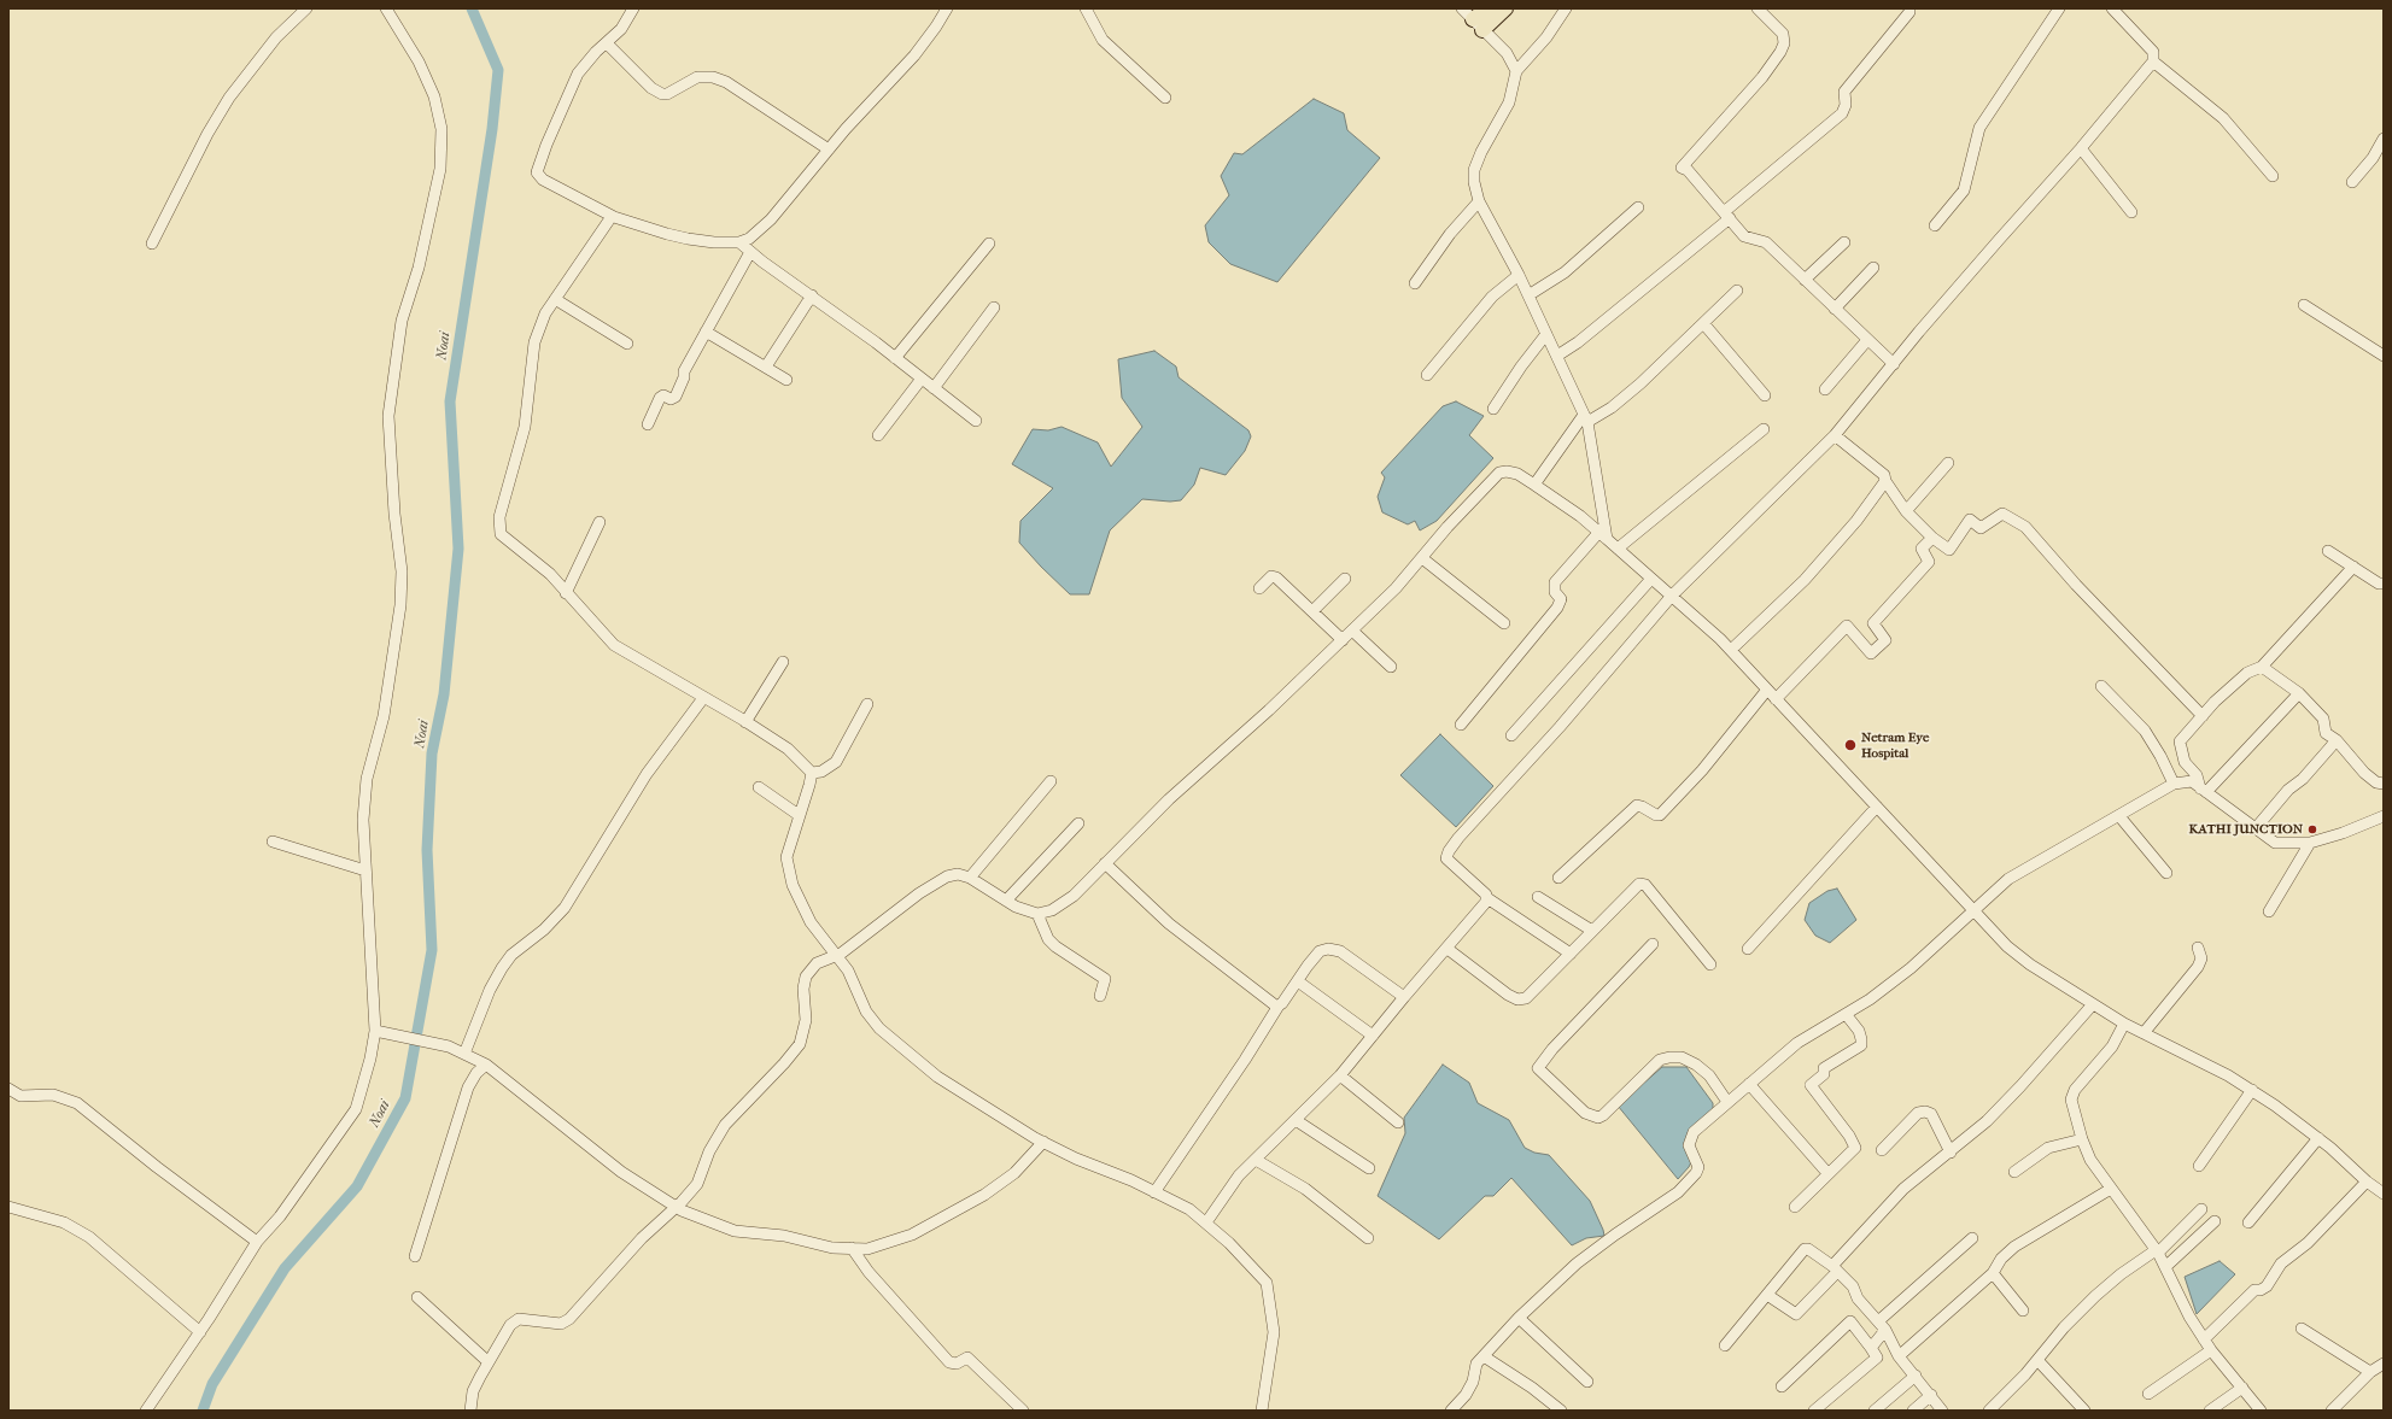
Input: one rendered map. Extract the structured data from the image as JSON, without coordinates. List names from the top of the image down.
{
  "water": ["Noai"],
  "places": ["Netram Eye Hospital", "KATHI JUNCTION"]
}
